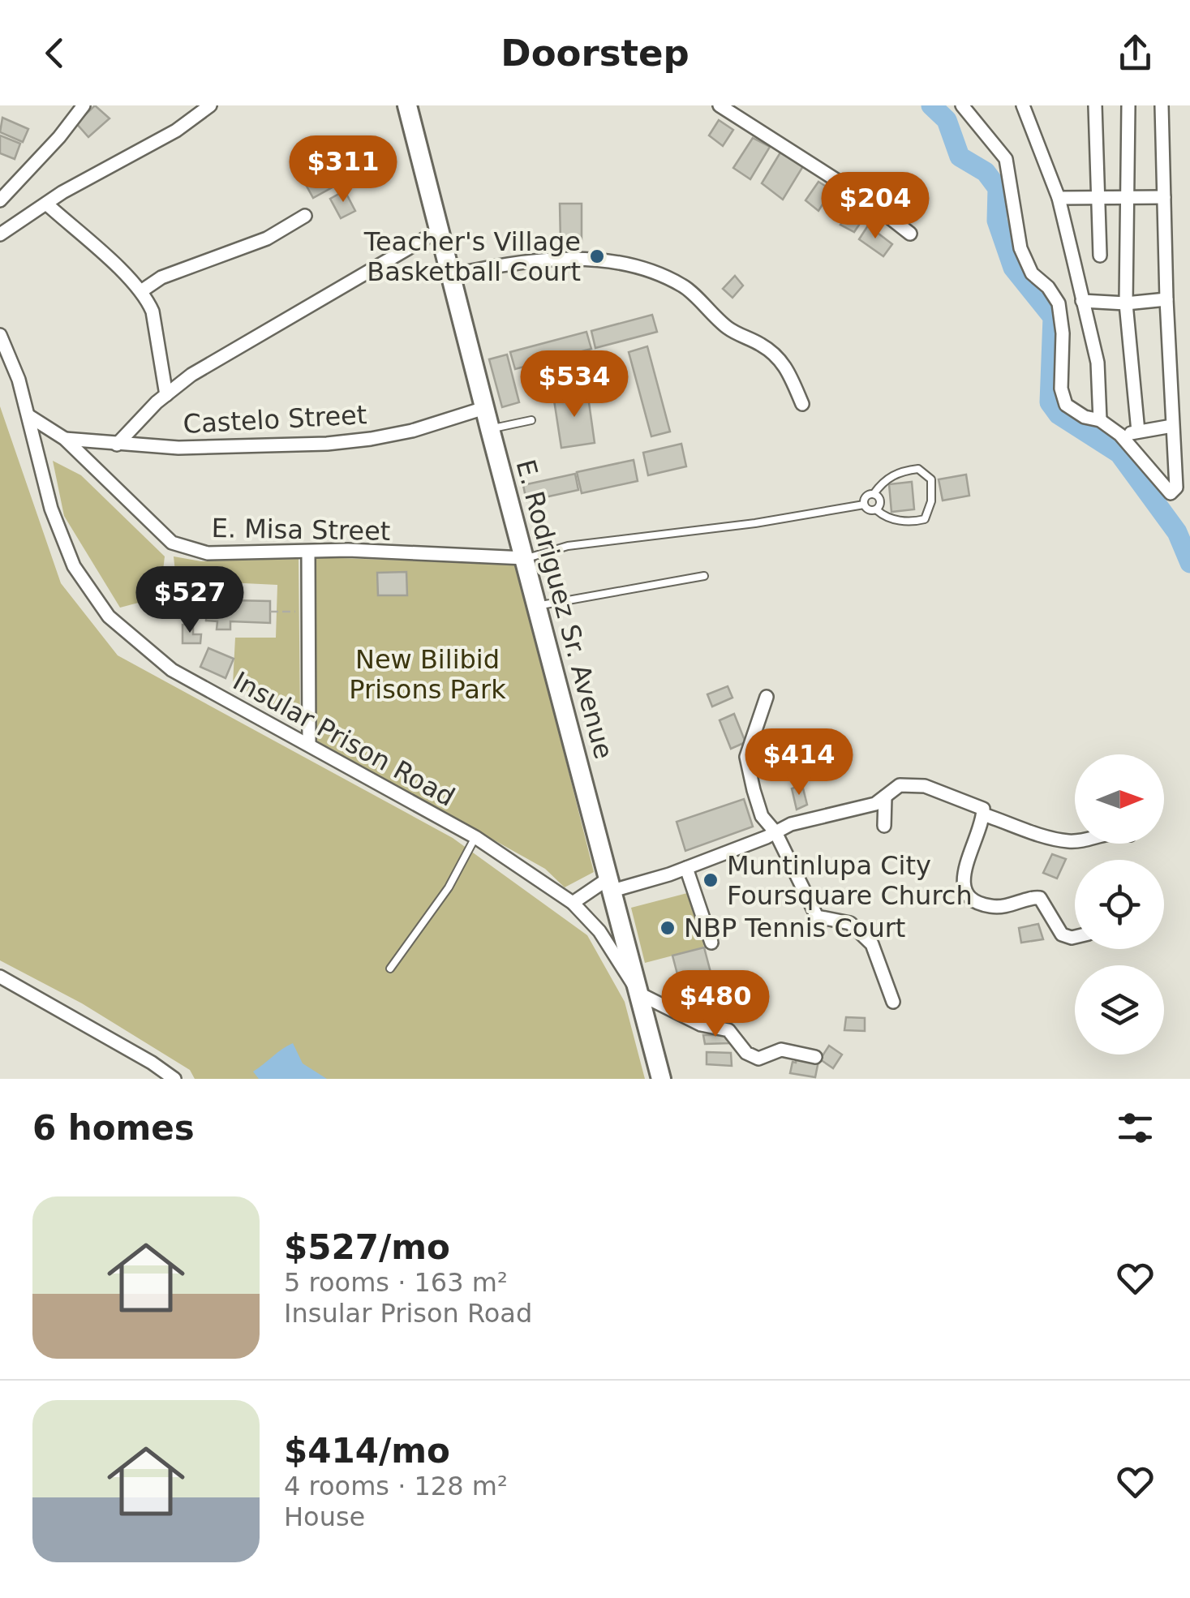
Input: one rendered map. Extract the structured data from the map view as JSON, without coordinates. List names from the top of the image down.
{
  "streets": {
    "street": [
      "Castelo Street",
      "E. Misa Street",
      "E. Rodriguez Sr. Avenue",
      "Insular Prison Road"
    ]
  },
  "crossings": [
    ["Castelo Street", "E. Misa Street"],
    ["Castelo Street", "E. Rodriguez Sr. Avenue"],
    ["E. Misa Street", "E. Rodriguez Sr. Avenue"],
    ["E. Misa Street", "Insular Prison Road"],
    ["E. Rodriguez Sr. Avenue", "Insular Prison Road"]
  ],
  "parks": ["New Bilibid Prisons Park"],
  "places": ["Teacher's Village Basketball Court", "Muntinlupa City Foursquare Church", "NBP Tennis Court"],
  "north": "right",
  "page": {
    "header": "Doorstep",
    "price": [
      "$311",
      "$204",
      "$534",
      "$527",
      "$414",
      "$480"
    ],
    "heading": "6 homes",
    "list": [
      {
        "name": "$527/mo",
        "note": "5 rooms · 163 m² · Insular Prison Road"
      },
      {
        "name": "$414/mo",
        "note": "4 rooms · 128 m² · House"
      }
    ]
  }
}
